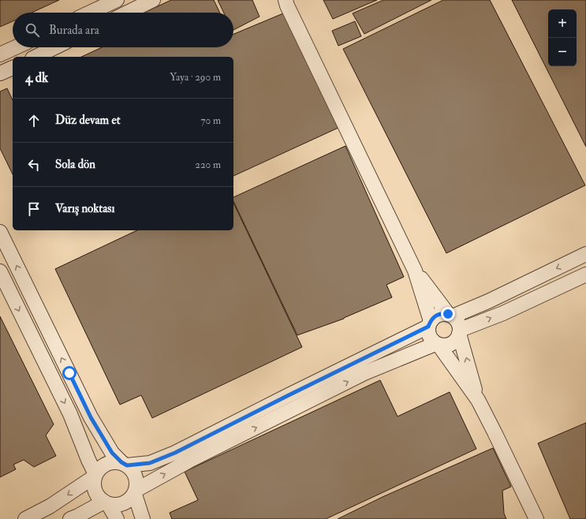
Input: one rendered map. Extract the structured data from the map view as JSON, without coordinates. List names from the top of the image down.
{
  "page": {
    "map_buttons": ["+", "−"],
    "search": "Burada ara",
    "heading": ["4 dk", "Yaya · 290 m"],
    "list": [
      ["Düz devam et", "70 m"],
      ["Sola dön", "220 m"],
      "Varış noktası"
    ]
  }
}
